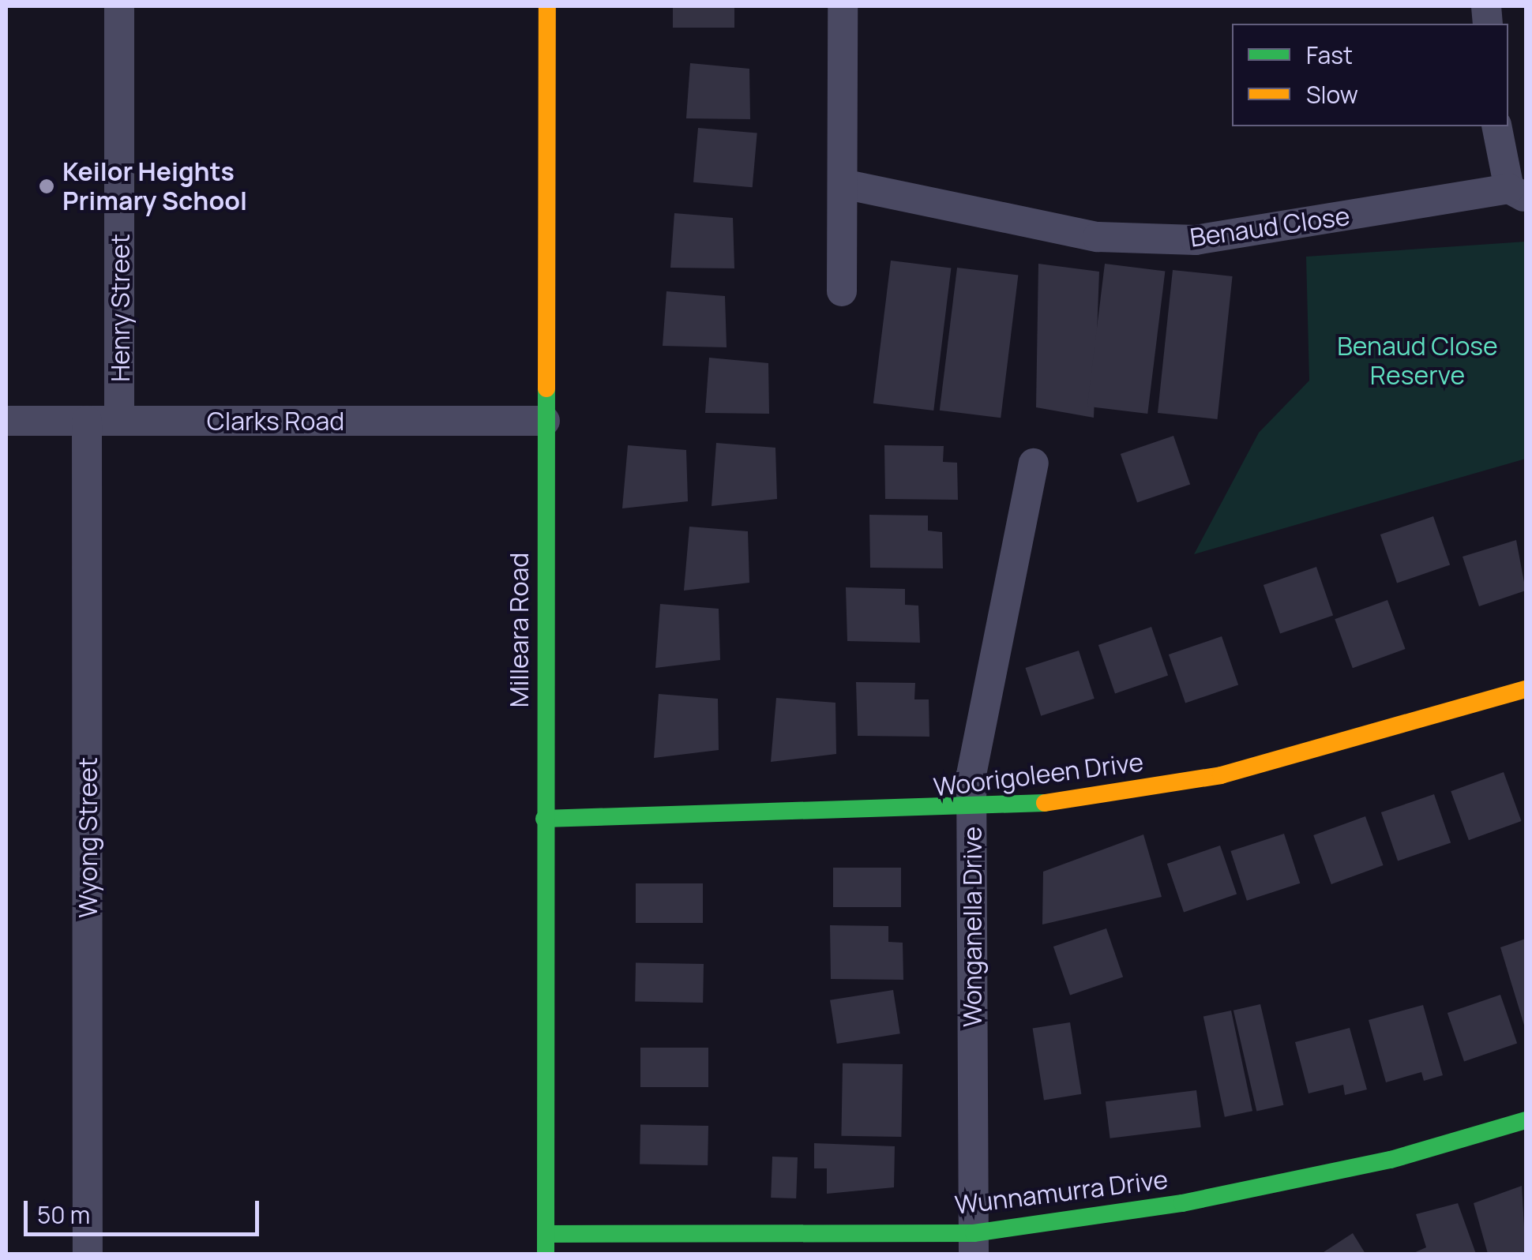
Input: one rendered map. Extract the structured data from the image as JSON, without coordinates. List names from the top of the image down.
{
  "streets": {
    "street": [
      "Benaud Close",
      "Henry Street",
      "Clarks Road",
      "Milleara Road",
      "Woorigoleen Drive",
      "Wyong Street",
      "Wonganella Drive",
      "Wunnamurra Drive"
    ]
  },
  "crossings": [
    ["Henry Street", "Clarks Road"],
    ["Clarks Road", "Milleara Road"],
    ["Clarks Road", "Wyong Street"],
    ["Milleara Road", "Woorigoleen Drive"],
    ["Milleara Road", "Wunnamurra Drive"],
    ["Woorigoleen Drive", "Wonganella Drive"],
    ["Wonganella Drive", "Wunnamurra Drive"]
  ],
  "parks": ["Benaud Close Reserve"],
  "places": ["Keilor Heights Primary School"],
  "legend": ["Fast", "Slow"],
  "scale_bar": "50 m"
}
